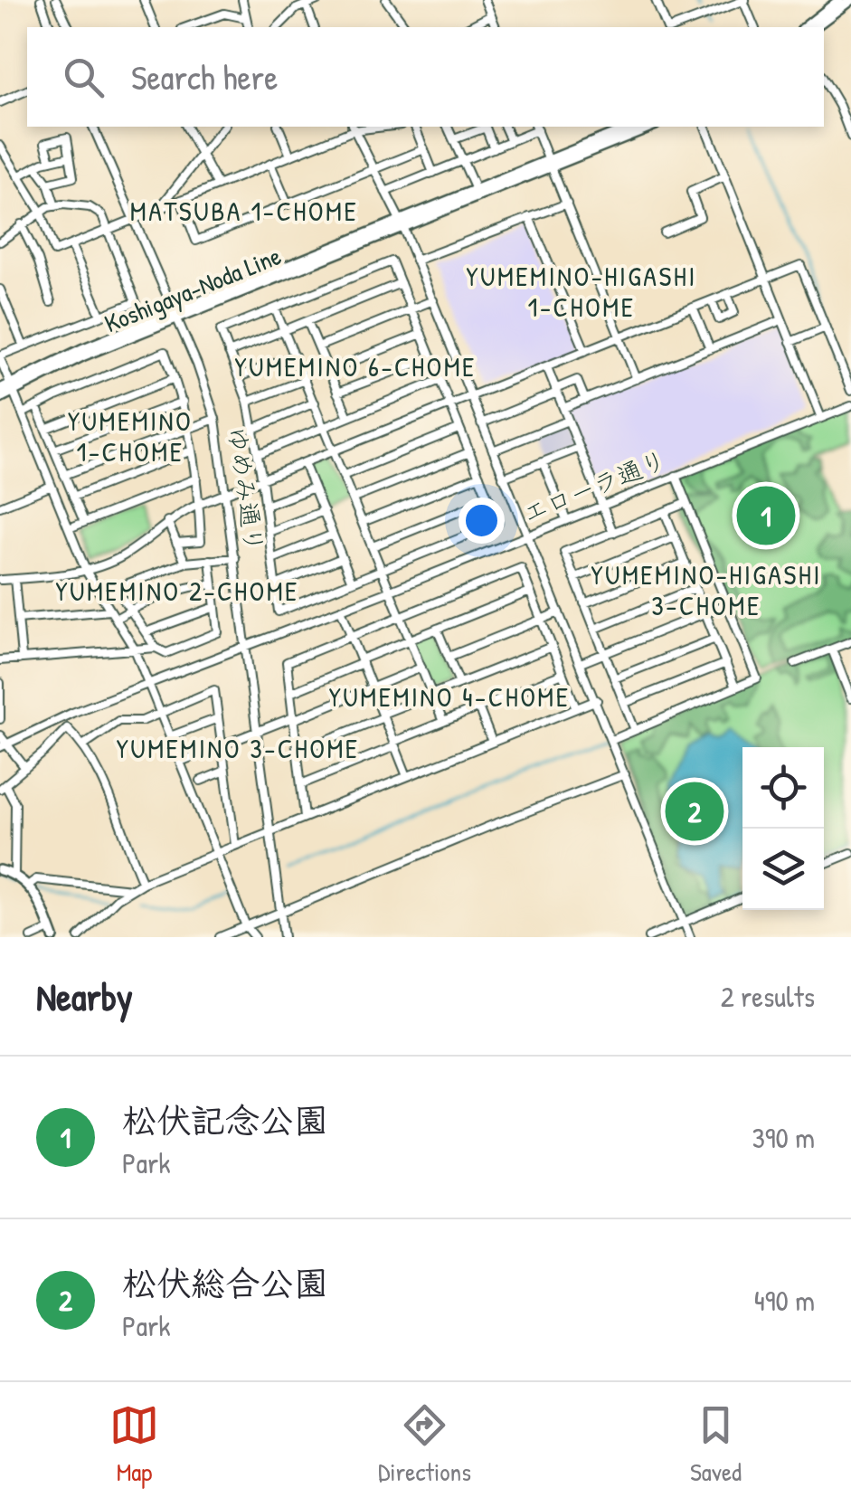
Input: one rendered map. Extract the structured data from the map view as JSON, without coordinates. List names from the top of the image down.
{
  "streets": {
    "main road": ["Koshigaya-Noda Line"],
    "street": ["エローラ通り", "ゆめみ通り"]
  },
  "crossings": [
    ["Koshigaya-Noda Line", "ゆめみ通り"],
    ["エローラ通り", "ゆめみ通り"]
  ],
  "districts": [
    "MATSUBA 1-CHOME",
    "YUMEMINO-HIGASHI 1-CHOME",
    "YUMEMINO 6-CHOME",
    "YUMEMINO 1-CHOME",
    "YUMEMINO-HIGASHI 3-CHOME",
    "YUMEMINO 2-CHOME",
    "YUMEMINO 4-CHOME",
    "YUMEMINO 3-CHOME"
  ],
  "page": {
    "search": "Search here",
    "pins": ["1", "2"],
    "heading": ["Nearby", "2 results"],
    "list": [
      {
        "mark": "1",
        "name": "松伏記念公園",
        "note": "Park",
        "value": "390 m"
      },
      {
        "mark": "2",
        "name": "松伏総合公園",
        "note": "Park",
        "value": "490 m"
      }
    ],
    "nav": ["Map", "Directions", "Saved"]
  }
}
